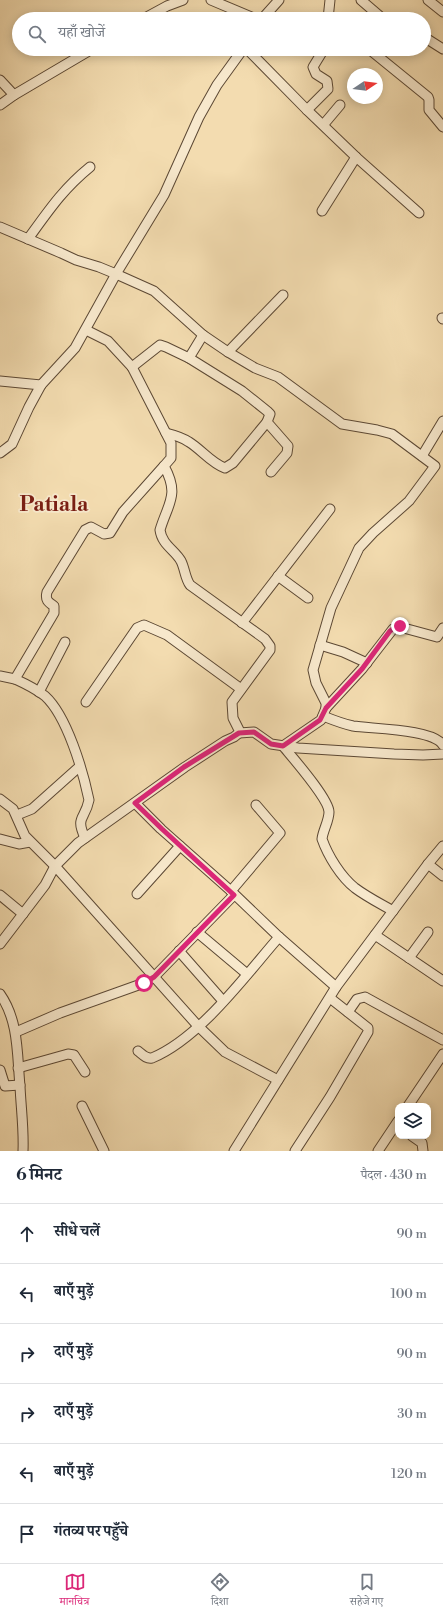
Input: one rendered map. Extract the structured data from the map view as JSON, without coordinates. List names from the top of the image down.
{
  "districts": ["Patiala"],
  "north": "right",
  "page": {
    "search": "यहाँ खोजें",
    "heading": ["6 मिनट", "पैदल · 430 m"],
    "list": [
      ["सीधे चलें", "90 m"],
      ["बाएँ मुड़ें", "100 m"],
      ["दाएँ मुड़ें", "90 m"],
      ["दाएँ मुड़ें", "30 m"],
      ["बाएँ मुड़ें", "120 m"],
      "गंतव्य पर पहुँचे"
    ],
    "nav": ["मानचित्र", "दिशा", "सहेजे गए"]
  }
}
